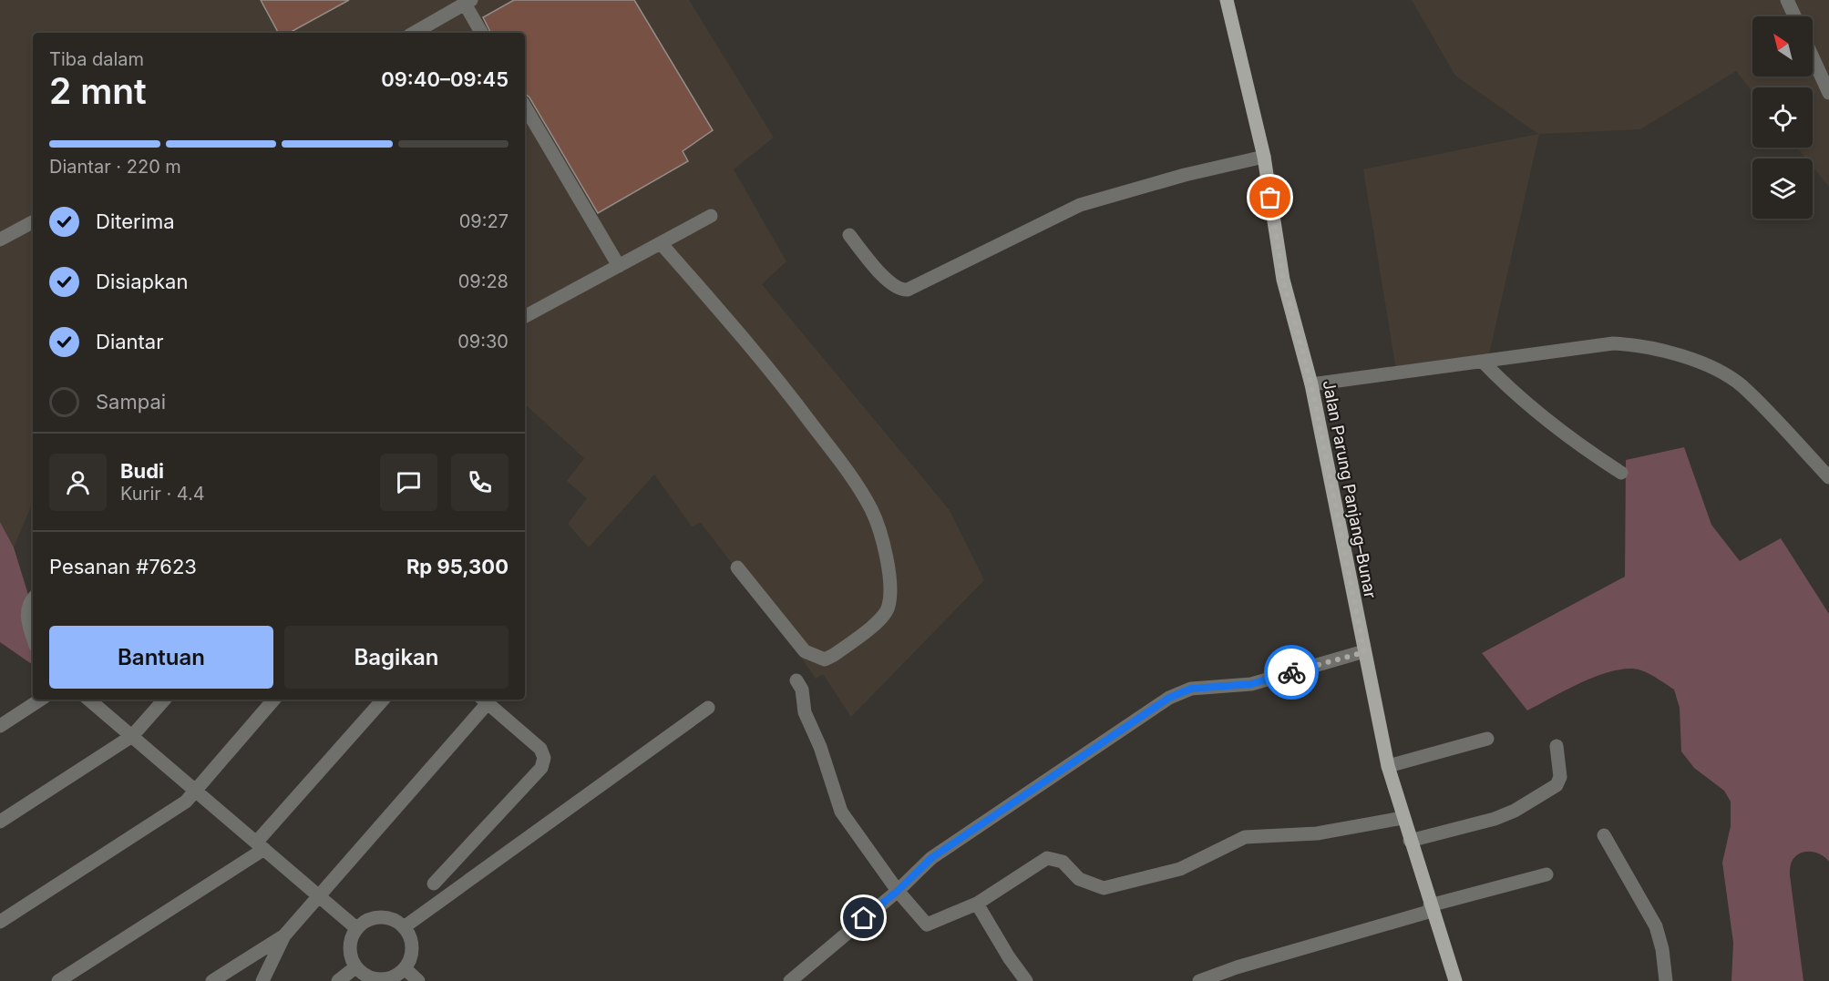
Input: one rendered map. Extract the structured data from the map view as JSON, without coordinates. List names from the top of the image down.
{
  "streets": {
    "main road": ["Jalan Parung Panjang–Bunar"]
  },
  "north": "top left",
  "page": {
    "heading": ["2 mnt", "Tiba dalam", "09:40–09:45"],
    "panel": [
      "Budi",
      "Kurir · 4.4",
      "Pesanan #7623",
      "Rp 95,300"
    ],
    "bar": "Diantar · 220 m",
    "list": [
      ["Diterima", "09:27"],
      ["Disiapkan", "09:28"],
      ["Diantar", "09:30"],
      "Sampai"
    ],
    "buttons": ["Bantuan", "Bagikan"]
  }
}
